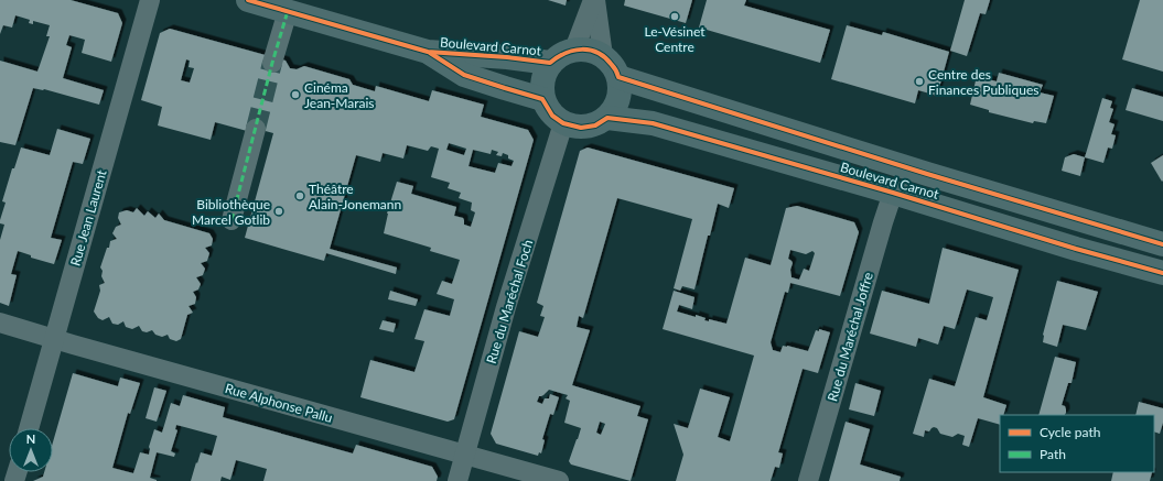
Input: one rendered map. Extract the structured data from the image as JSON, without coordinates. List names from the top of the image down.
{
  "streets": {
    "main road": ["Boulevard Carnot"],
    "street": [
      "Rue Jean Laurent",
      "Rue du Maréchal Foch",
      "Rue du Maréchal Joffre",
      "Rue Alphonse Pallu"
    ]
  },
  "crossings": [
    ["Boulevard Carnot", "Rue du Maréchal Foch"],
    ["Boulevard Carnot", "Rue du Maréchal Joffre"],
    ["Rue Jean Laurent", "Rue Alphonse Pallu"],
    ["Rue du Maréchal Foch", "Rue Alphonse Pallu"]
  ],
  "places": [
    "Le-Vésinet Centre",
    "Centre des Finances Publiques",
    "Cinéma Jean-Marais",
    "Théâtre Alain-Jonemann",
    "Bibliothèque Marcel Gotlib"
  ],
  "legend": ["Cycle path", "Path"],
  "north": "top"
}
